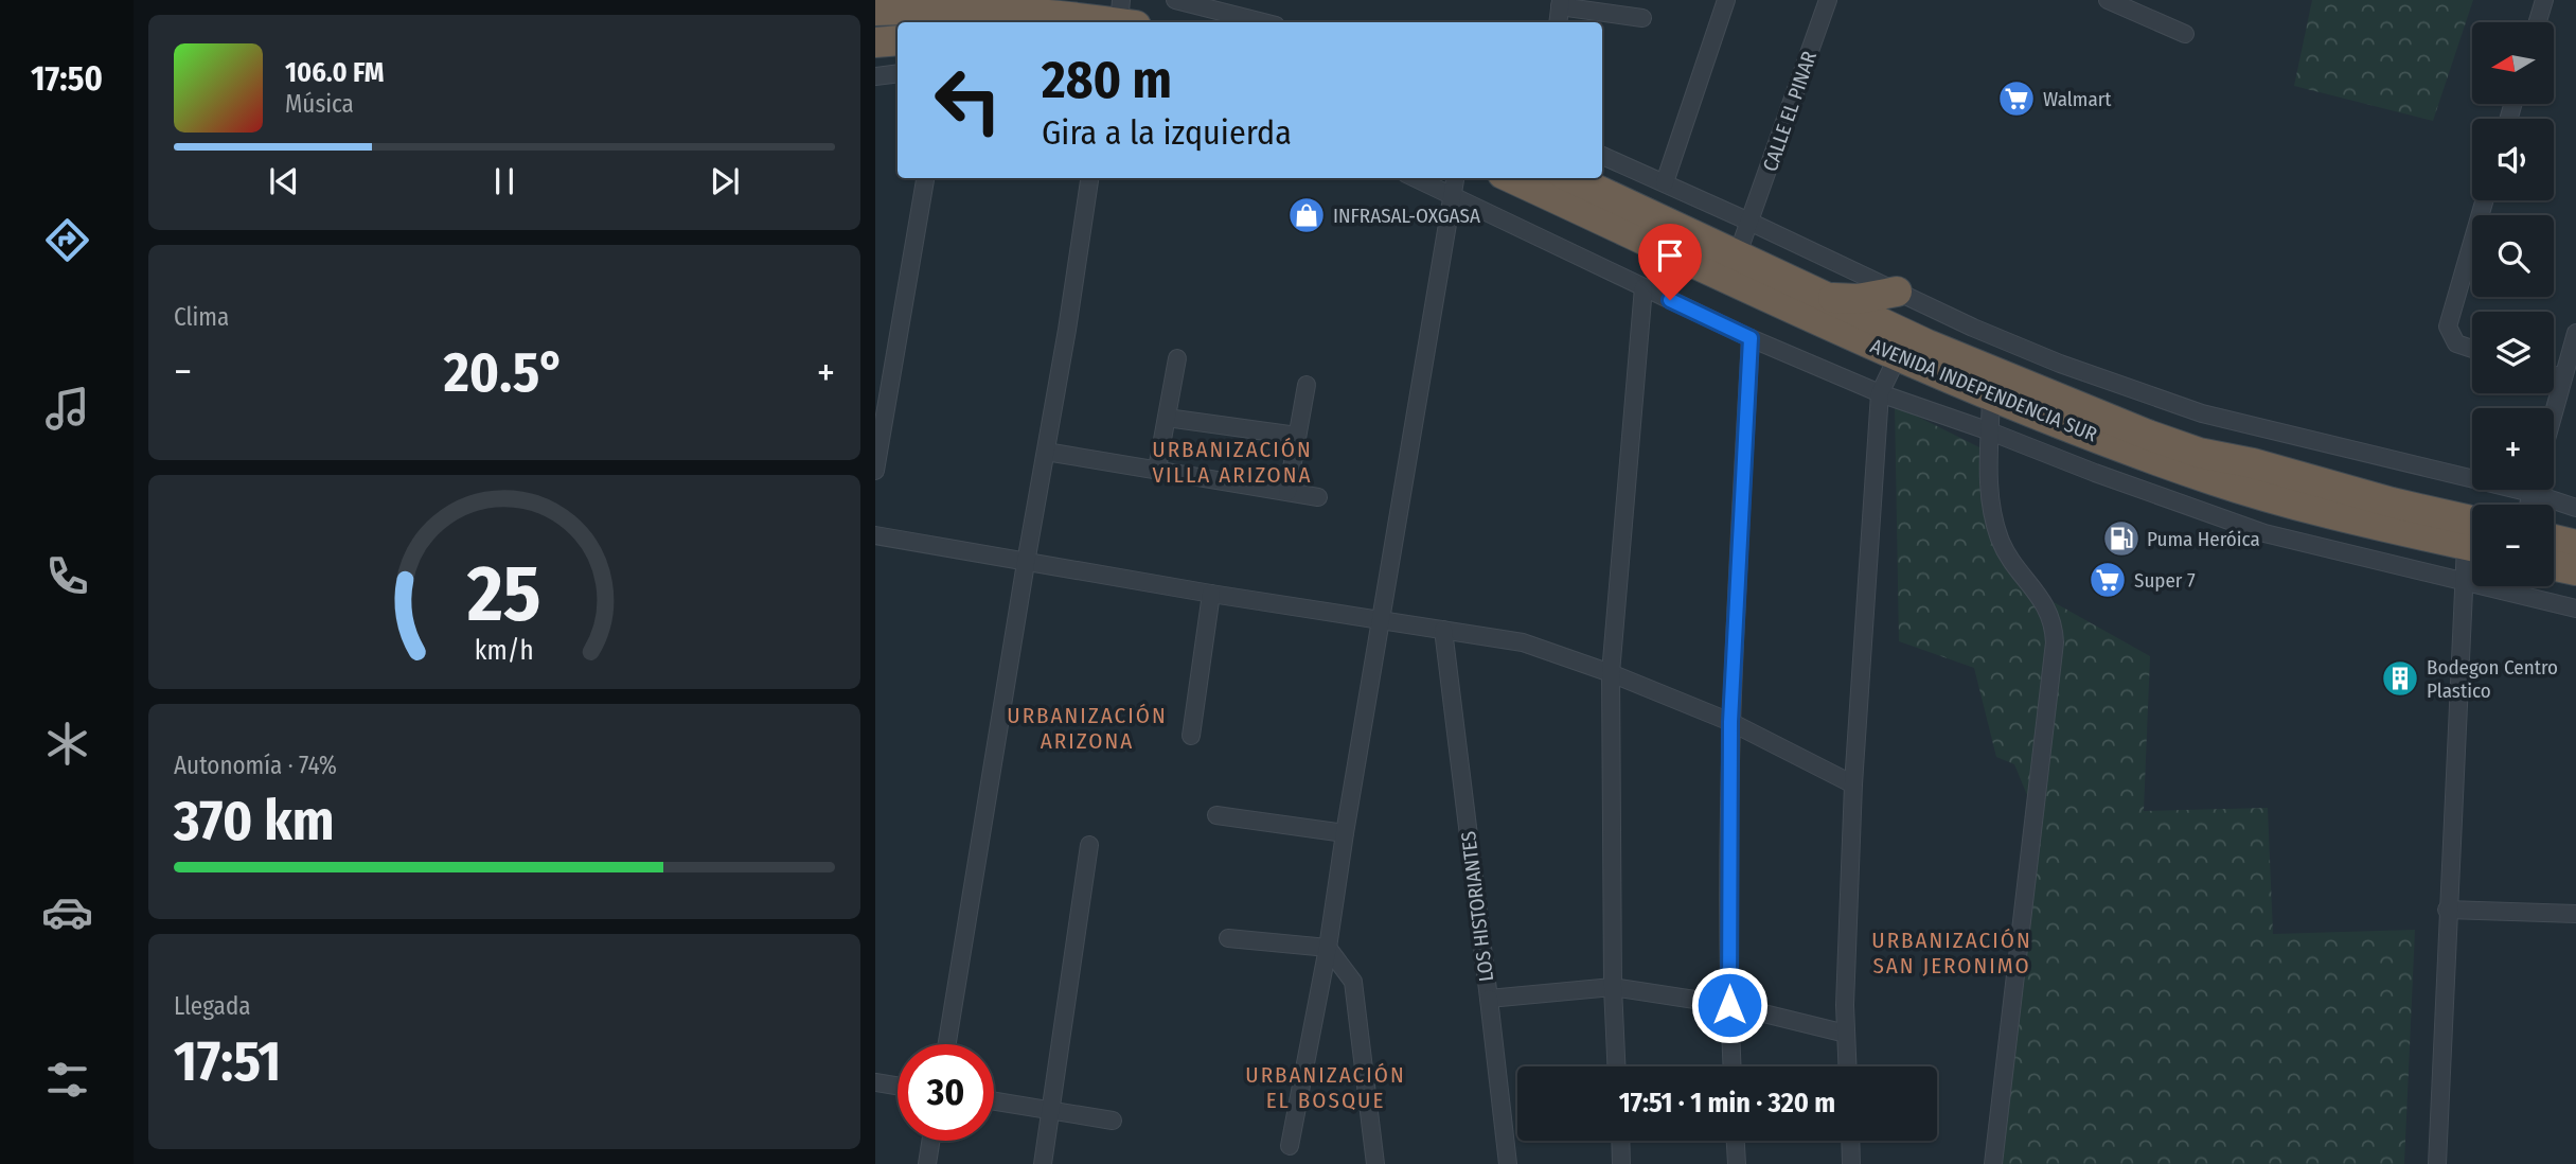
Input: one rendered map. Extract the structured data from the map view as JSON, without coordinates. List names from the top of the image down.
{
  "streets": {
    "highway": ["AVENIDA INDEPENDENCIA SUR"],
    "street": ["CALLE EL PINAR", "LOS HISTORIANTES"]
  },
  "crossings": [
    ["CALLE EL PINAR", "AVENIDA INDEPENDENCIA SUR"]
  ],
  "districts": [
    "URBANIZACIÓN VILLA ARIZONA",
    "URBANIZACIÓN ARIZONA",
    "URBANIZACIÓN SAN JERONIMO",
    "URBANIZACIÓN EL BOSQUE"
  ],
  "places": {
    "supermarket": ["Walmart", "Super 7"],
    "shop": ["INFRASAL-OXGASA"],
    "fuel station": ["Puma Heróica"],
    "building": ["Bodegon Centro Plastico"]
  },
  "north": "left",
  "page": {
    "tabs": "17:50",
    "map_buttons": ["+", "−"],
    "turn": ["280 m", "Gira a la izquierda"],
    "song": ["106.0 FM", "Música"],
    "tile": [
      "Clima",
      ["Autonomía · 74%", "370 km"],
      ["Llegada", "17:51"]
    ],
    "heat": ["−", "20.5°", "+"],
    "limit": "30",
    "trip": "17:51 · 1 min · 320 m",
    "gauge": ["25", "km/h"]
  }
}
